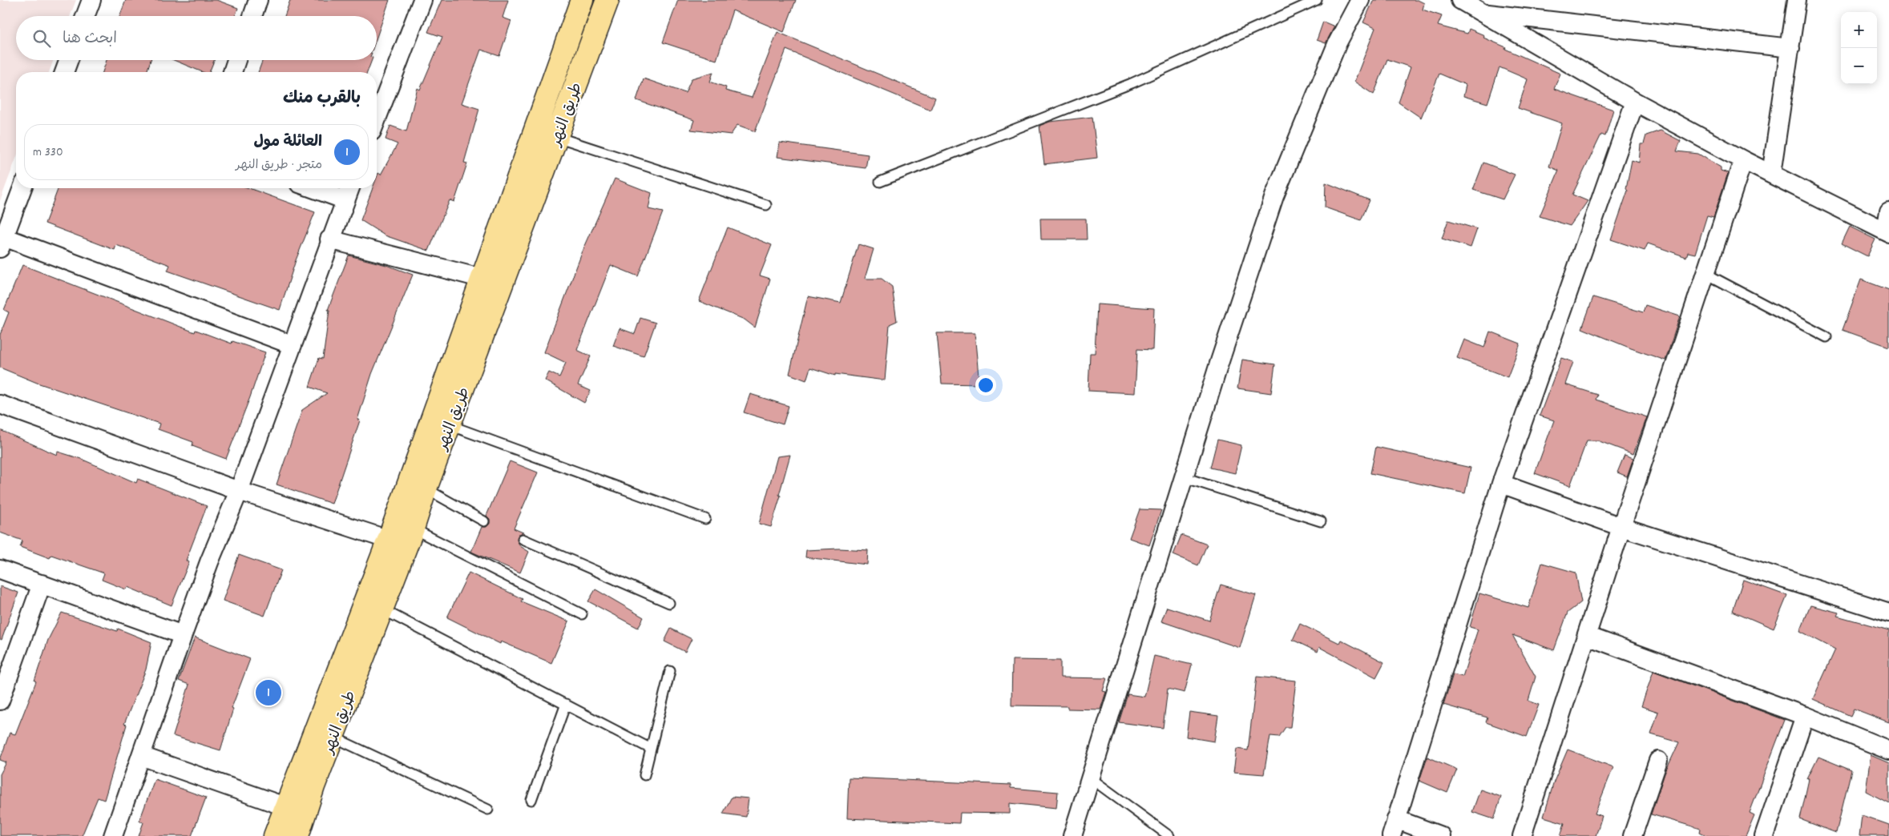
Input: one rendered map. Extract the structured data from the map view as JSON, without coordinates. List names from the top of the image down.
{
  "streets": {
    "main road": ["طريق النهر"]
  },
  "page": {
    "map_buttons": ["+", "−"],
    "search": "ابحث هنا",
    "heading": "بالقرب منك",
    "list": [
      {
        "mark": "1",
        "name": "العائلة مول",
        "note": "متجر · طريق النهر",
        "value": "330 m"
      }
    ],
    "pins": "1"
  }
}
